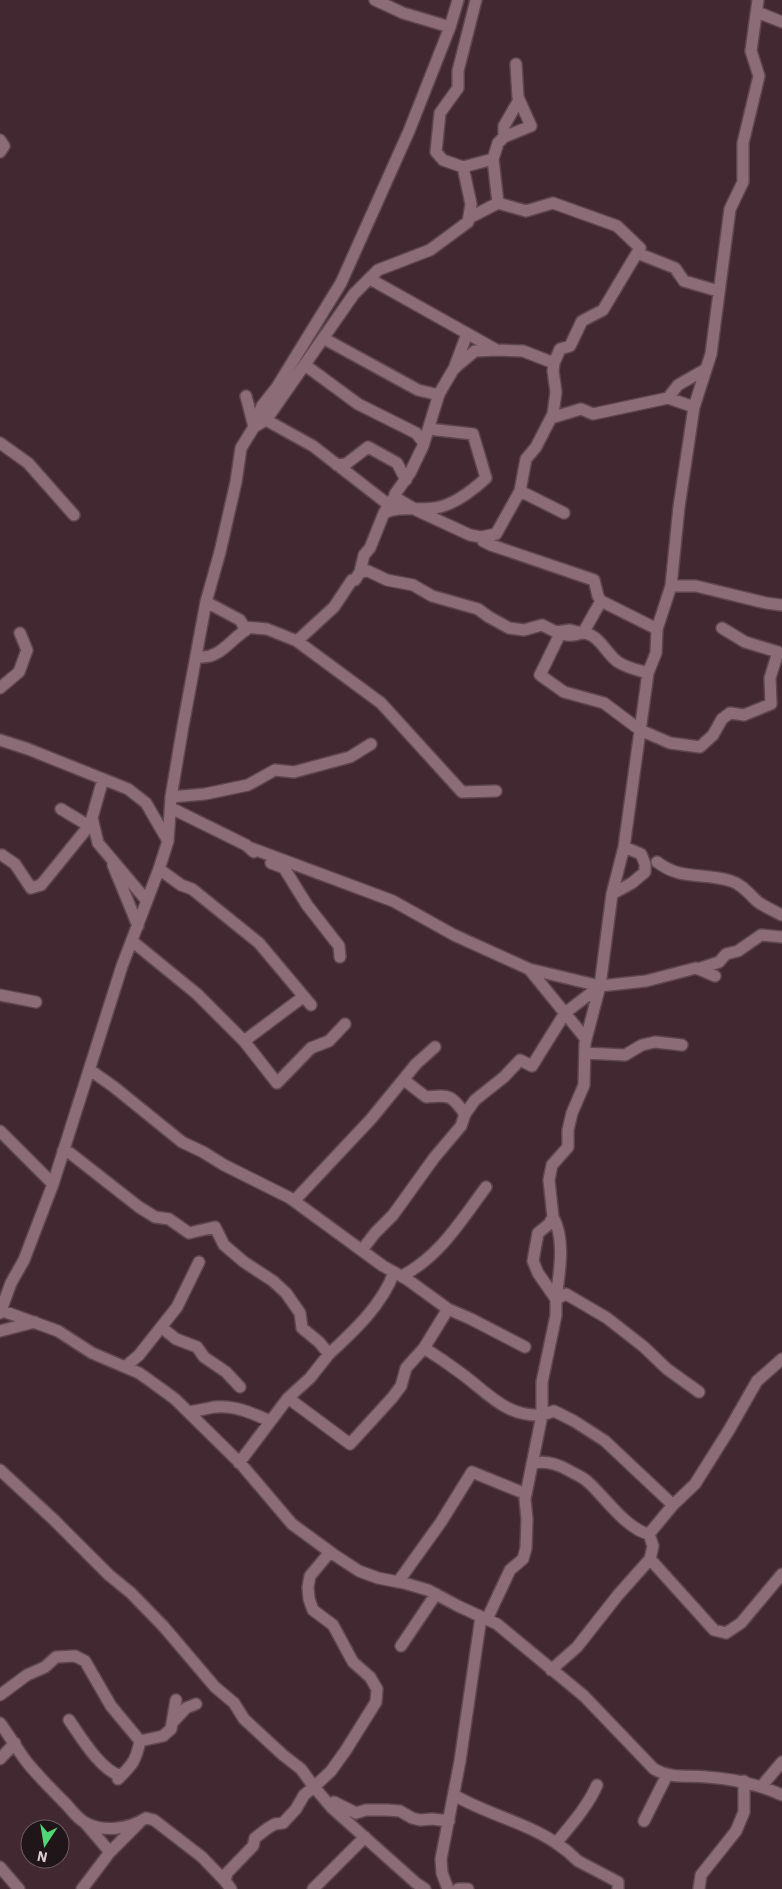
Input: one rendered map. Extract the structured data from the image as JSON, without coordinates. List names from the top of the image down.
{
  "north": "bottom"
}
